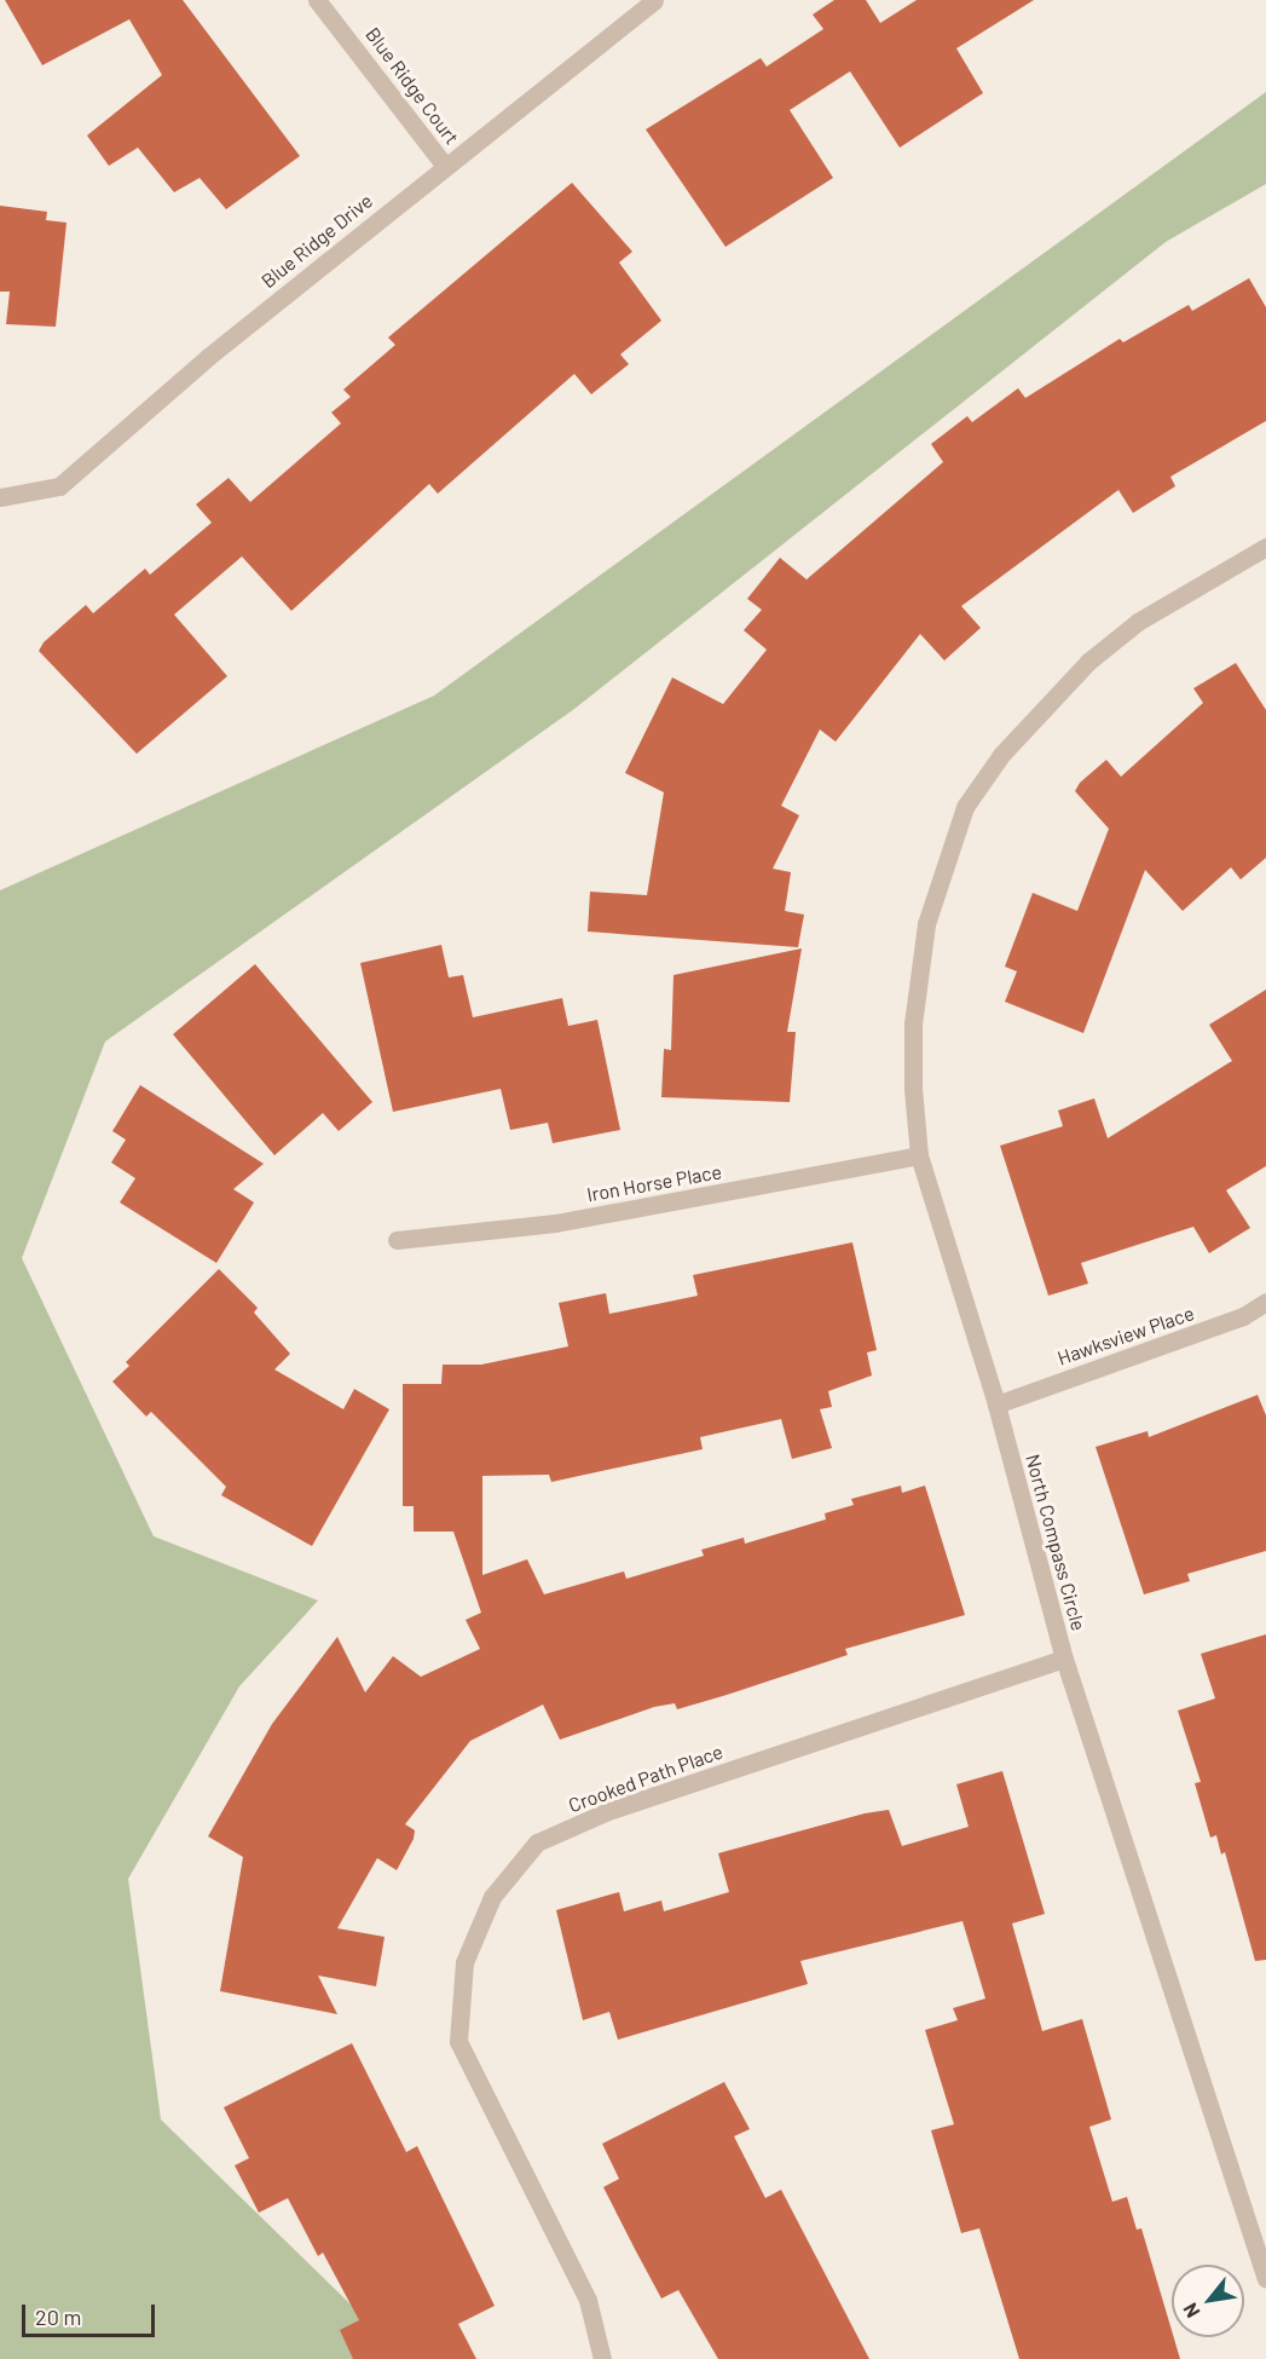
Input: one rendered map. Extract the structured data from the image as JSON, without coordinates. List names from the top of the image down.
{
  "streets": {
    "street": [
      "Blue Ridge Court",
      "Blue Ridge Drive",
      "Iron Horse Place",
      "Hawksview Place",
      "North Compass Circle",
      "Crooked Path Place"
    ]
  },
  "crossings": [
    ["Blue Ridge Court", "Blue Ridge Drive"],
    ["Iron Horse Place", "North Compass Circle"],
    ["Hawksview Place", "North Compass Circle"],
    ["North Compass Circle", "Crooked Path Place"]
  ],
  "scale_bar": "20 m",
  "north": "bottom left"
}
